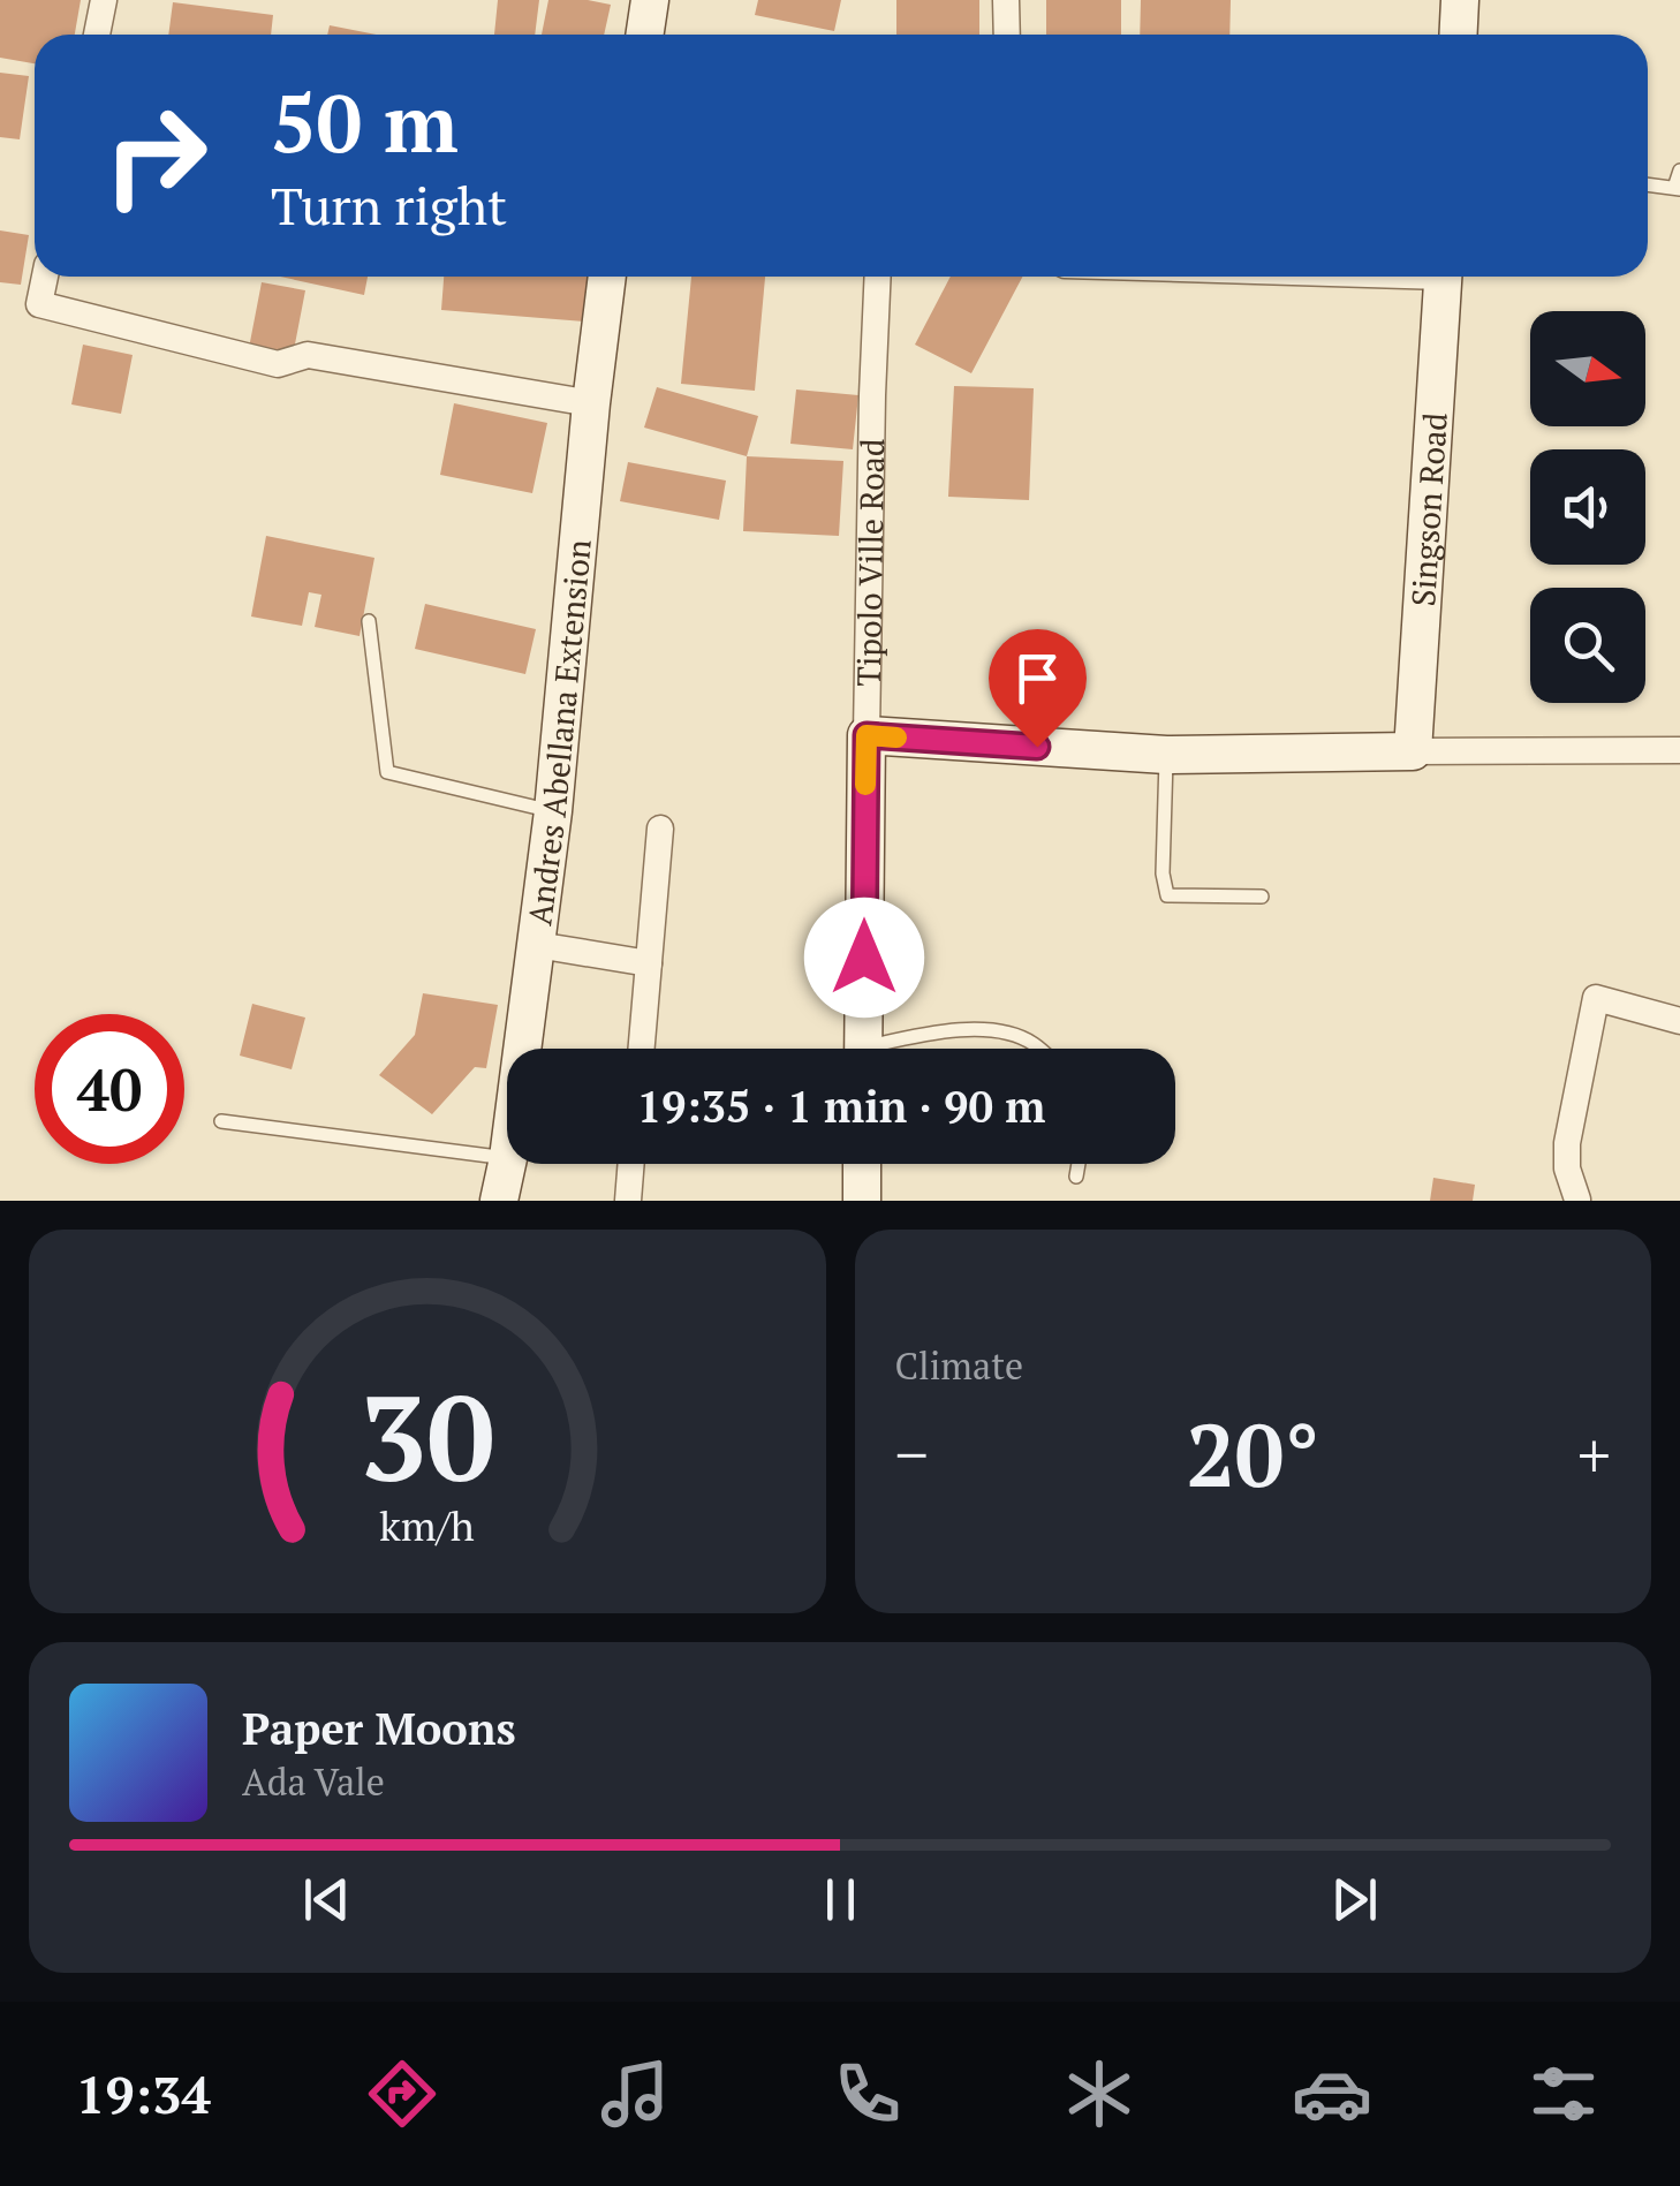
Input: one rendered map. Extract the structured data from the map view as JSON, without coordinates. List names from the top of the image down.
{
  "streets": {
    "street": ["Singson Road", "Tipolo Ville Road", "Andres Abellana Extension"]
  },
  "north": "right",
  "page": {
    "turn": ["50 m", "Turn right"],
    "limit": "40",
    "trip": "19:35 · 1 min · 90 m",
    "tile": "Climate",
    "heat": ["−", "20°", "+"],
    "song": ["Paper Moons", "Ada Vale"],
    "tabs": "19:34",
    "gauge": ["30", "km/h"]
  }
}
